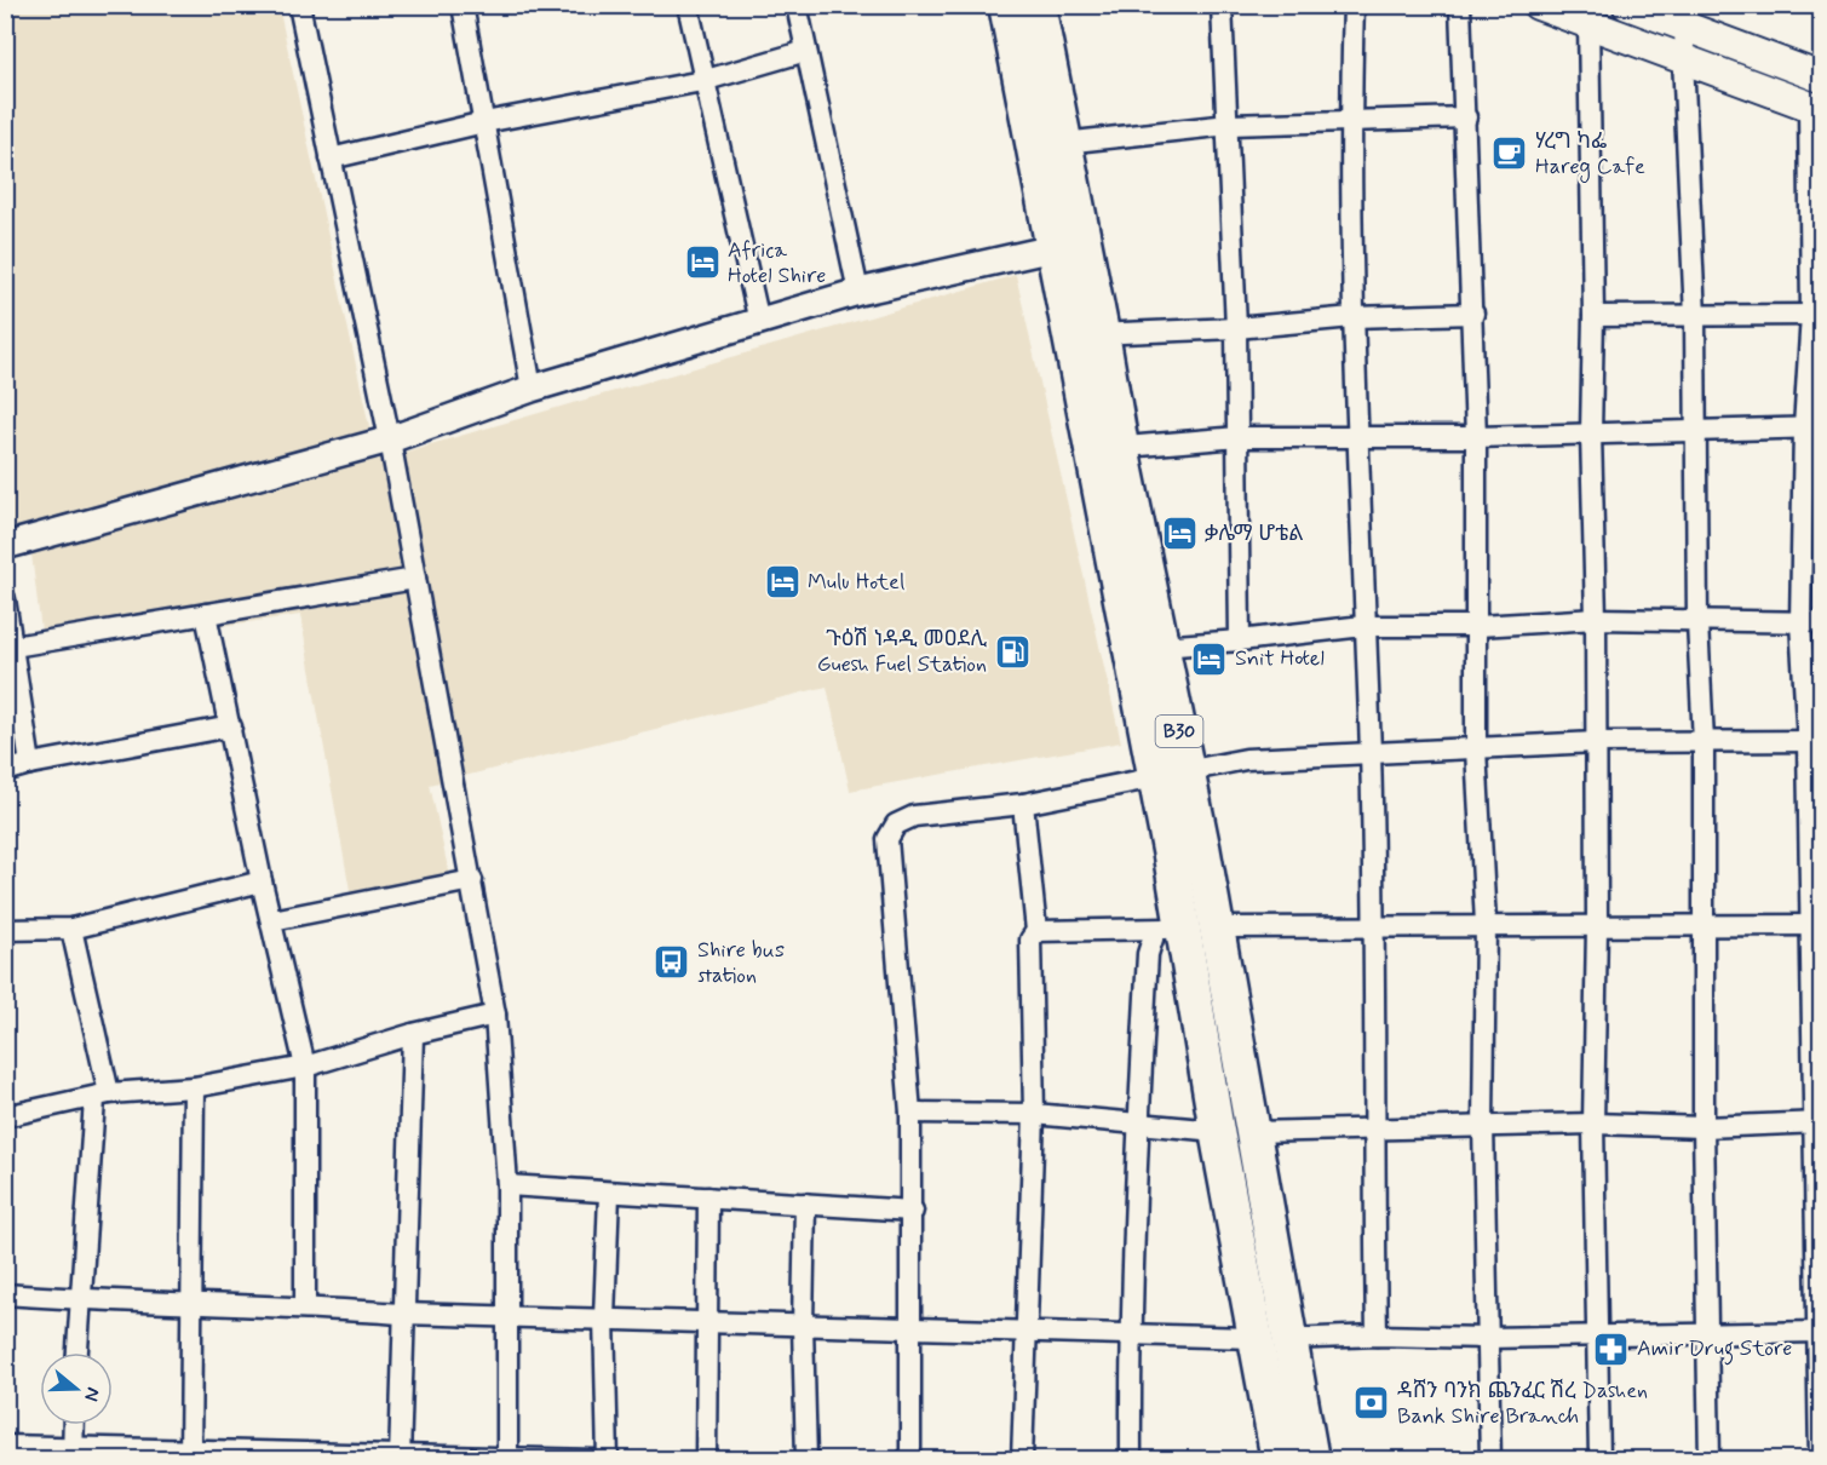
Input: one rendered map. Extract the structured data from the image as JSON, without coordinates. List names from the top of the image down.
{
  "streets": {
    "highway": ["B30"]
  },
  "places": {
    "cafe": ["ሃረግ ካፌ Hareg Cafe"],
    "hotel": [
      "Africa Hotel Shire",
      "ቃሌማ ሆቴል",
      "Mulu Hotel",
      "Snit Hotel"
    ],
    "fuel station": ["ጉዕሽ ነዳዲ መዐደሊ Guesh Fuel Station"],
    "bus stop": ["Shire bus station"],
    "pharmacy": ["Amir Drug Store"],
    "bank": ["ዳሸን ባንክ ጨንፈር ሽረ Dashen Bank Shire Branch"]
  },
  "north": "right"
}
